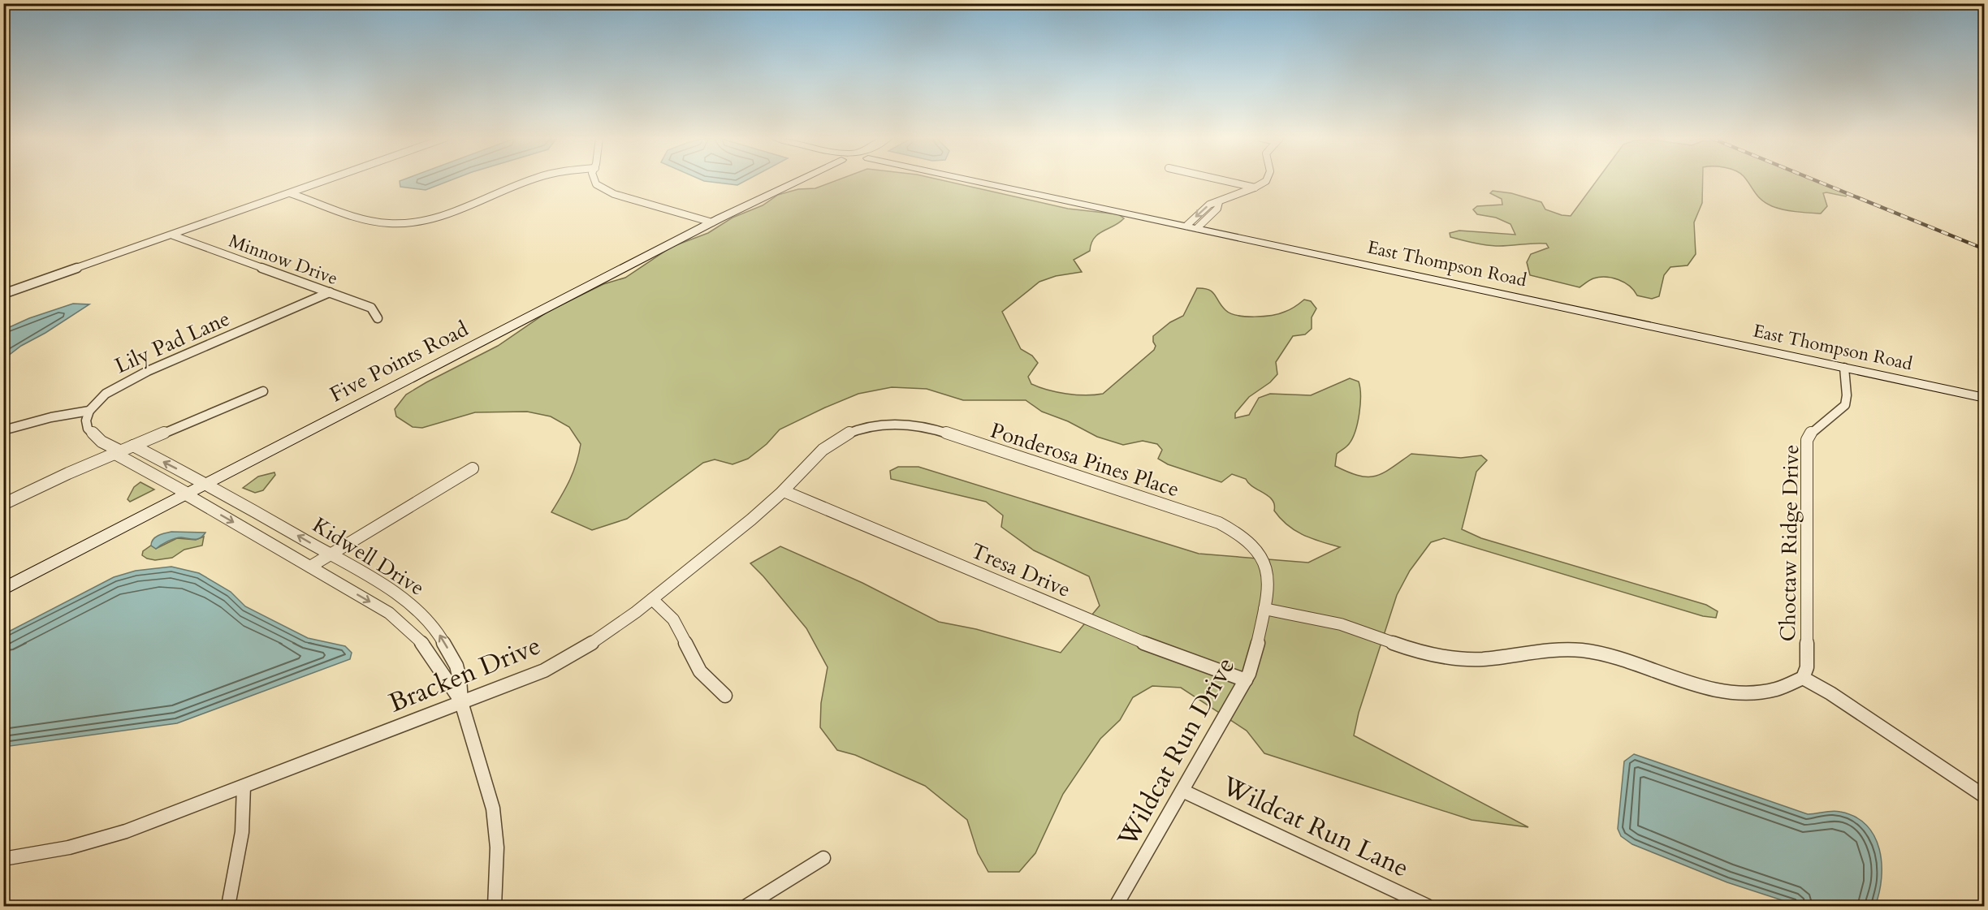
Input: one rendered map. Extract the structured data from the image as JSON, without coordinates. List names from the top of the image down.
{
  "streets": {
    "main road": ["East Thompson Road", "Five Points Road"],
    "street": [
      "Minnow Drive",
      "Lily Pad Lane",
      "Ponderosa Pines Place",
      "Choctaw Ridge Drive",
      "Kidwell Drive",
      "Tresa Drive",
      "Bracken Drive",
      "Wildcat Run Drive",
      "Wildcat Run Lane"
    ]
  },
  "crossings": [
    ["Minnow Drive", "Lily Pad Lane"],
    ["East Thompson Road", "Choctaw Ridge Drive"],
    ["Five Points Road", "Kidwell Drive"],
    ["Ponderosa Pines Place", "Bracken Drive"],
    ["Ponderosa Pines Place", "Wildcat Run Drive"],
    ["Kidwell Drive", "Bracken Drive"],
    ["Tresa Drive", "Bracken Drive"],
    ["Tresa Drive", "Wildcat Run Drive"],
    ["Wildcat Run Drive", "Wildcat Run Lane"]
  ]
}
